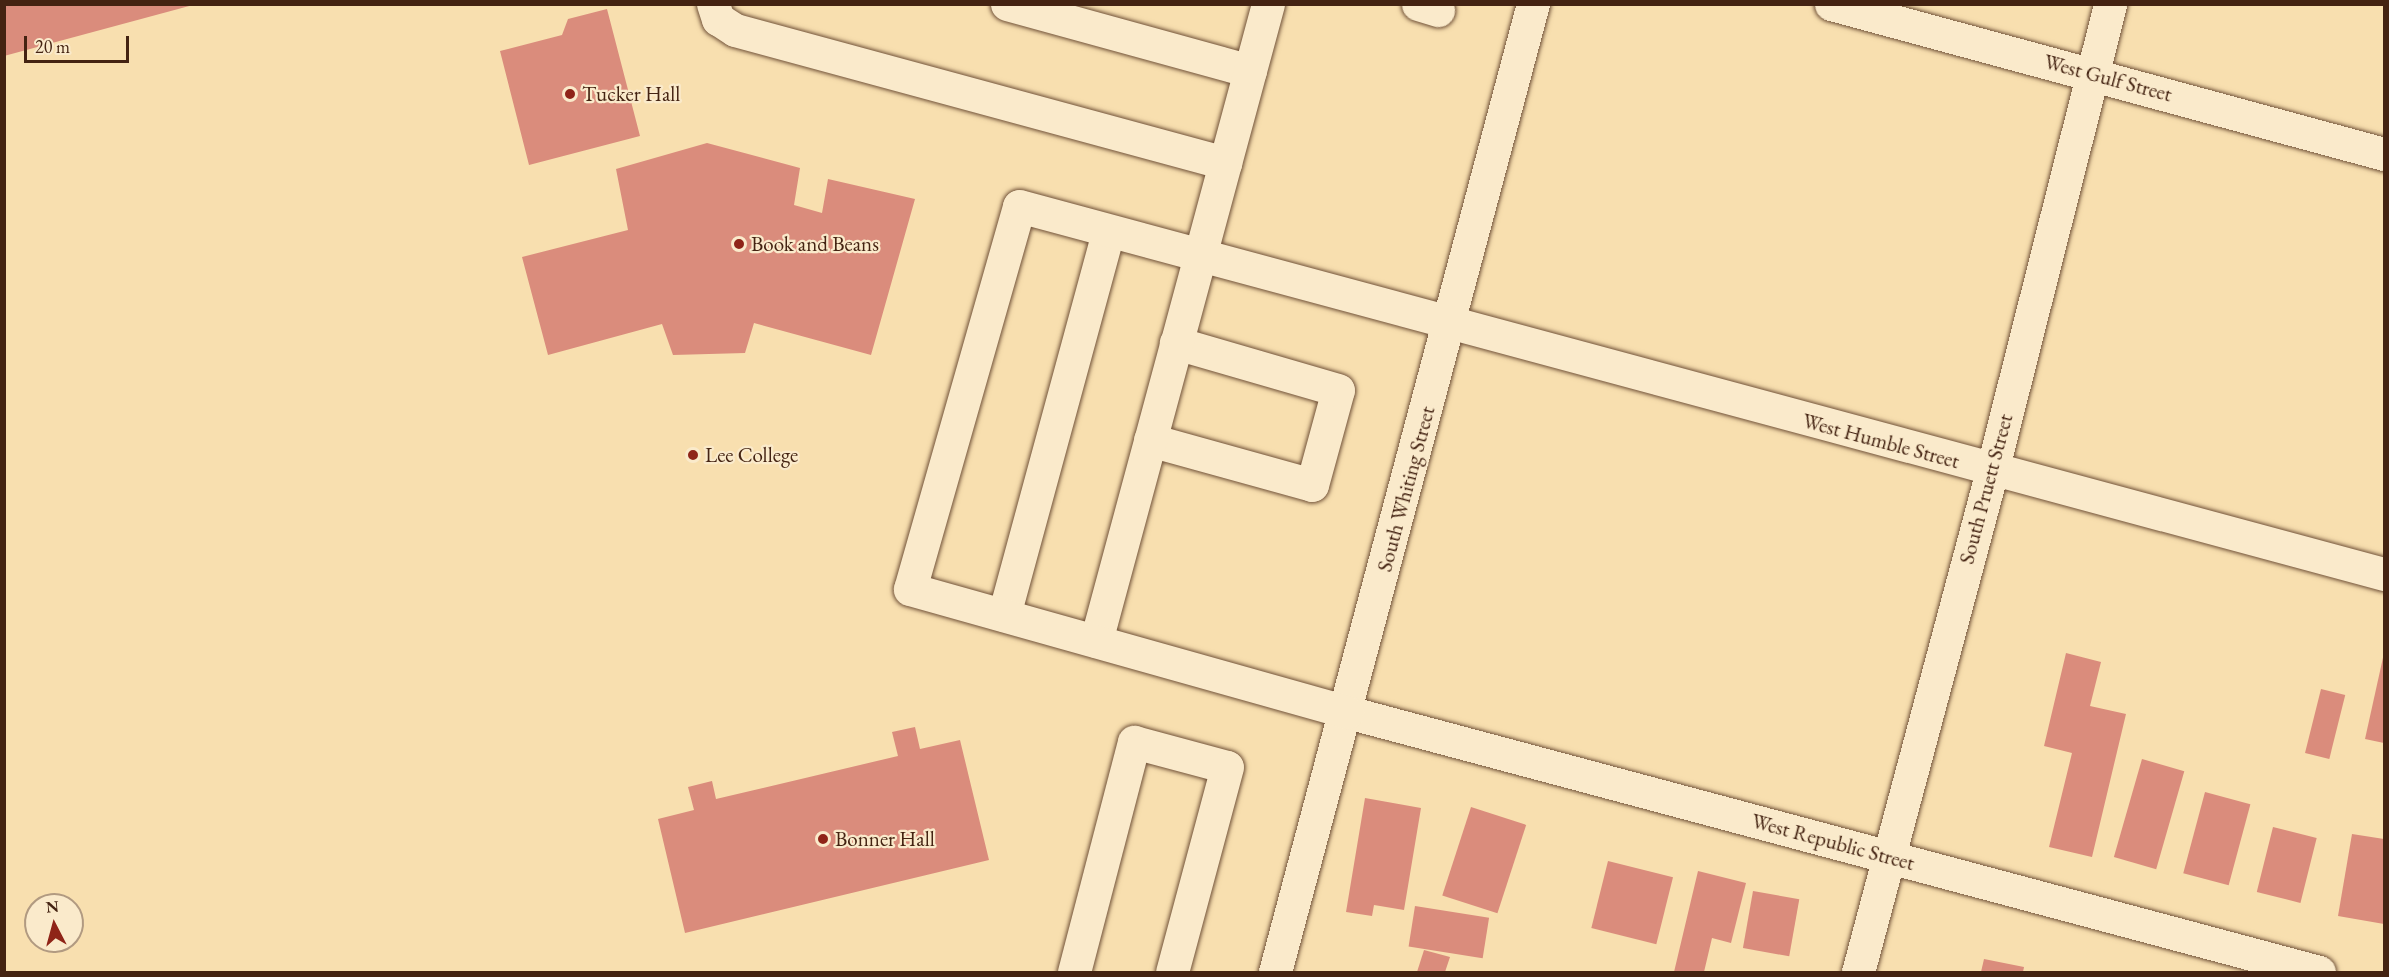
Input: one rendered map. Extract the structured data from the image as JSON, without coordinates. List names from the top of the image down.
{
  "streets": {
    "street": [
      "West Gulf Street",
      "West Humble Street",
      "South Whiting Street",
      "South Pruett Street",
      "West Republic Street"
    ]
  },
  "crossings": [
    ["West Gulf Street", "South Pruett Street"],
    ["West Humble Street", "South Whiting Street"],
    ["West Humble Street", "South Pruett Street"],
    ["West Humble Street", "West Republic Street"],
    ["South Whiting Street", "West Republic Street"],
    ["South Pruett Street", "West Republic Street"]
  ],
  "places": [
    "Tucker Hall",
    "Book and Beans",
    "Lee College",
    "Bonner Hall"
  ],
  "scale_bar": "20 m",
  "north": "top"
}
